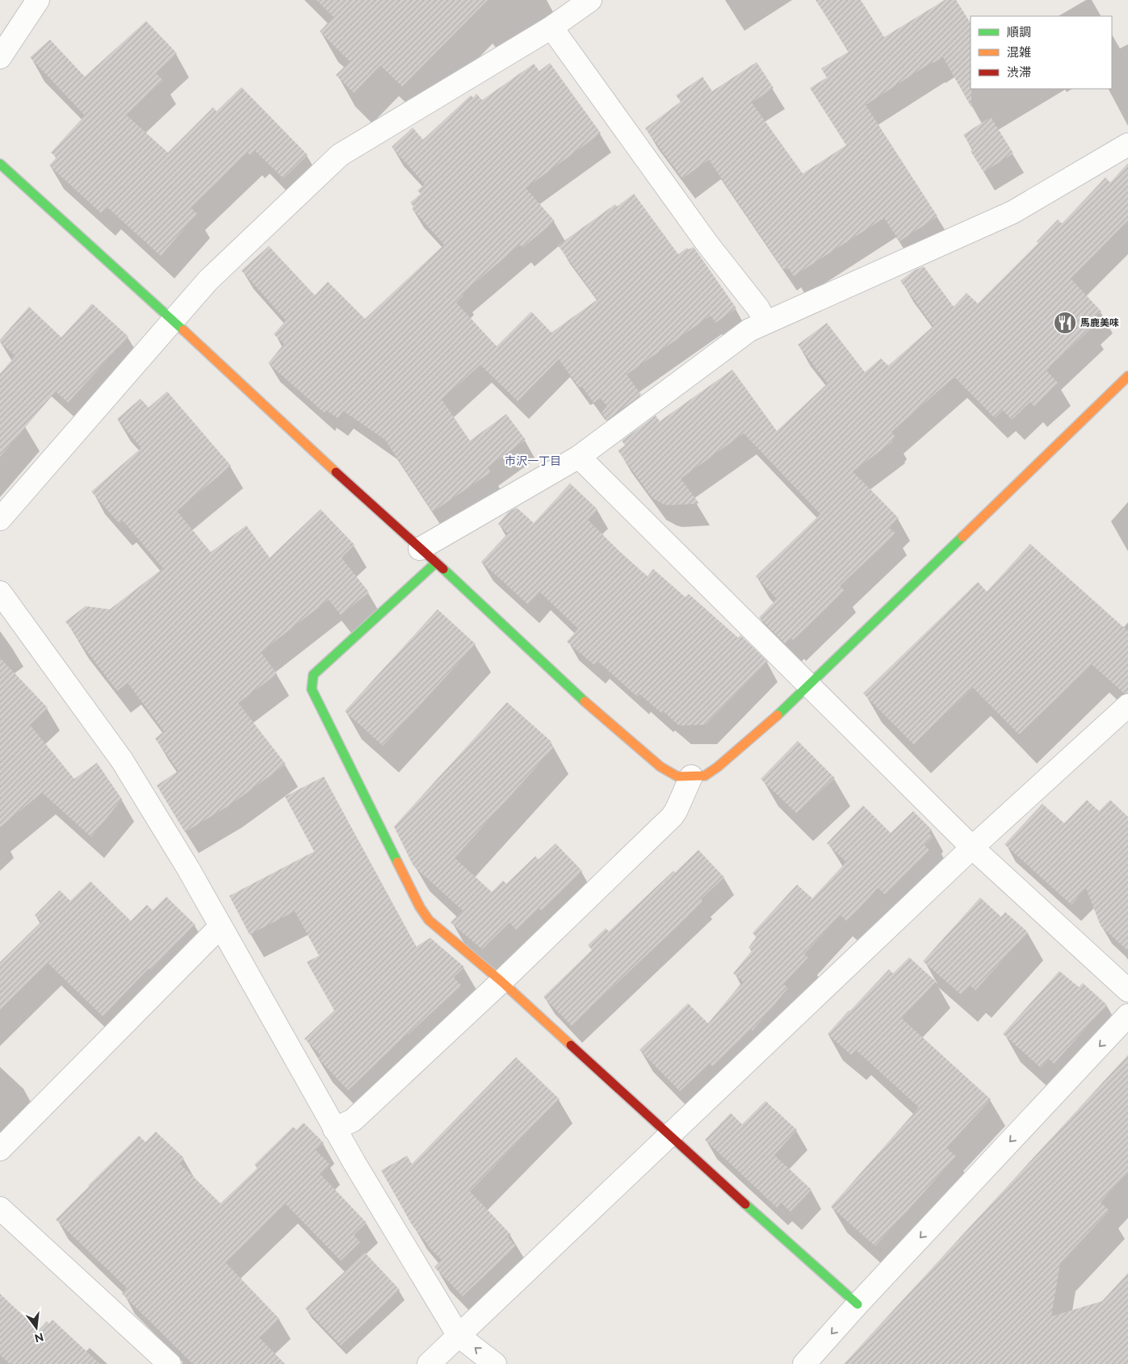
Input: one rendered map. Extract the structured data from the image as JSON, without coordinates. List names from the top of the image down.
{
  "districts": ["市沢一丁目"],
  "places": {
    "restaurant": ["馬鹿美味"]
  },
  "legend": ["順調", "混雑", "渋滞"],
  "north": "bottom"
}
